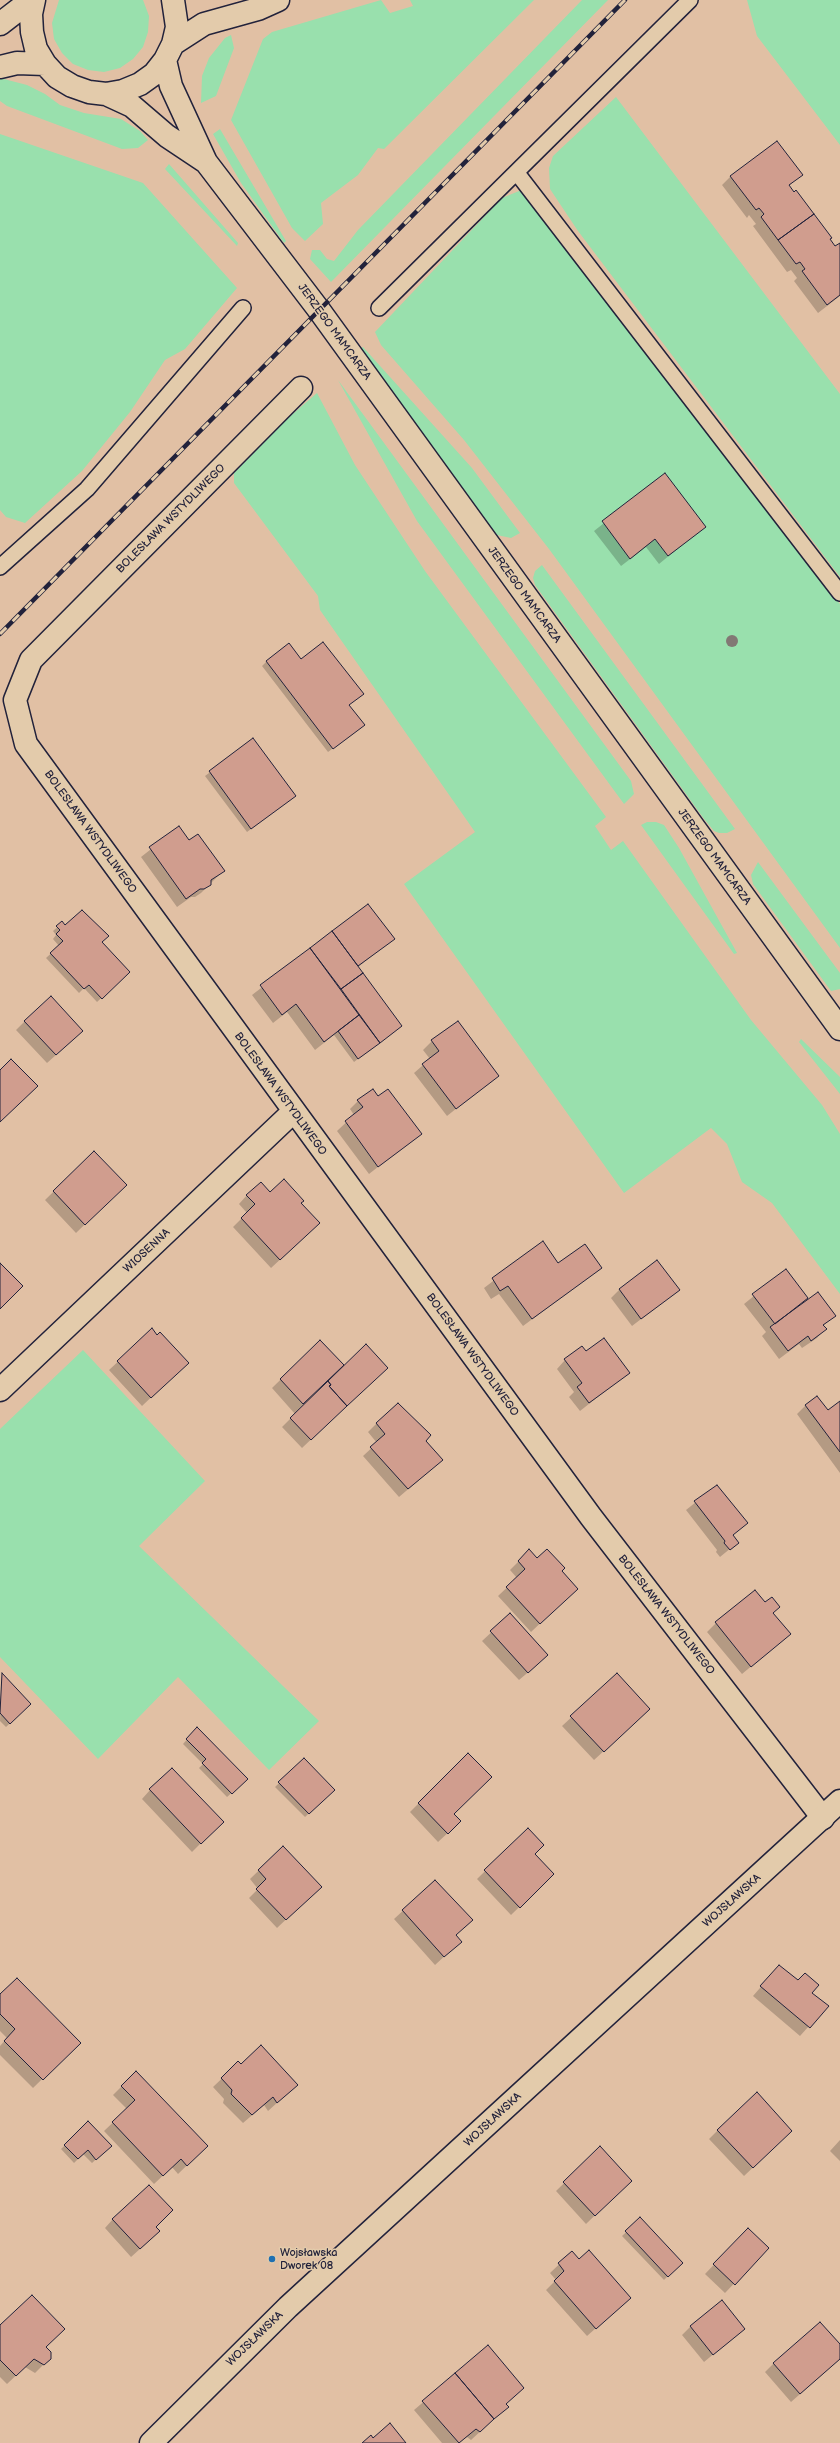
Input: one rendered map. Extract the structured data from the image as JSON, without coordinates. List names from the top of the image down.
{
  "streets": {
    "street": [
      "JERZEGO MAMCARZA",
      "BOLESŁAWA WSTYDLIWEGO",
      "WIOSENNA",
      "WOJSŁAWSKA"
    ]
  },
  "crossings": [
    ["BOLESŁAWA WSTYDLIWEGO", "WIOSENNA"],
    ["BOLESŁAWA WSTYDLIWEGO", "WOJSŁAWSKA"]
  ],
  "places": ["Wojsławska Dworek 08"]
}
